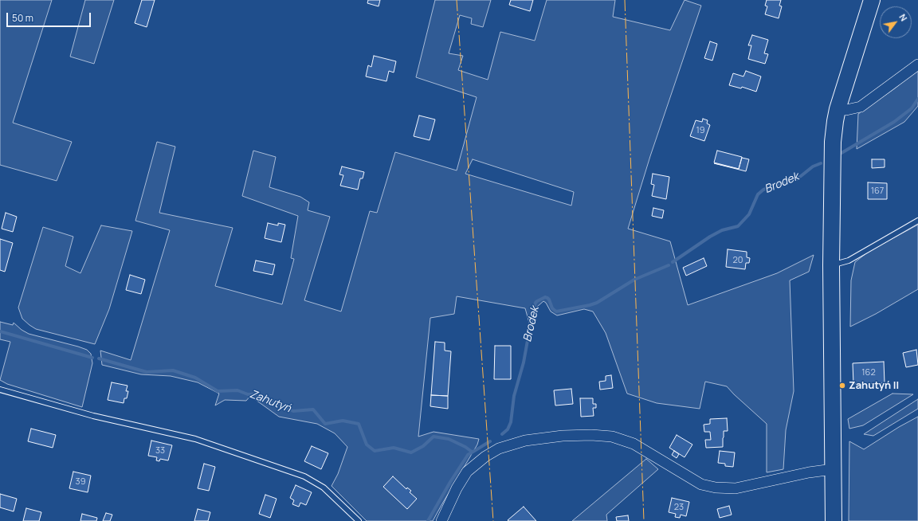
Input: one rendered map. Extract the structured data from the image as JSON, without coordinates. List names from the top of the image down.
{
  "water": ["Brodek", "Zahutyń"],
  "places": ["Zahutyń II"],
  "house_numbers": [
    "19",
    "167",
    "20",
    "162",
    "33",
    "39",
    "23"
  ],
  "scale_bar": "50 m",
  "north": "top right"
}
